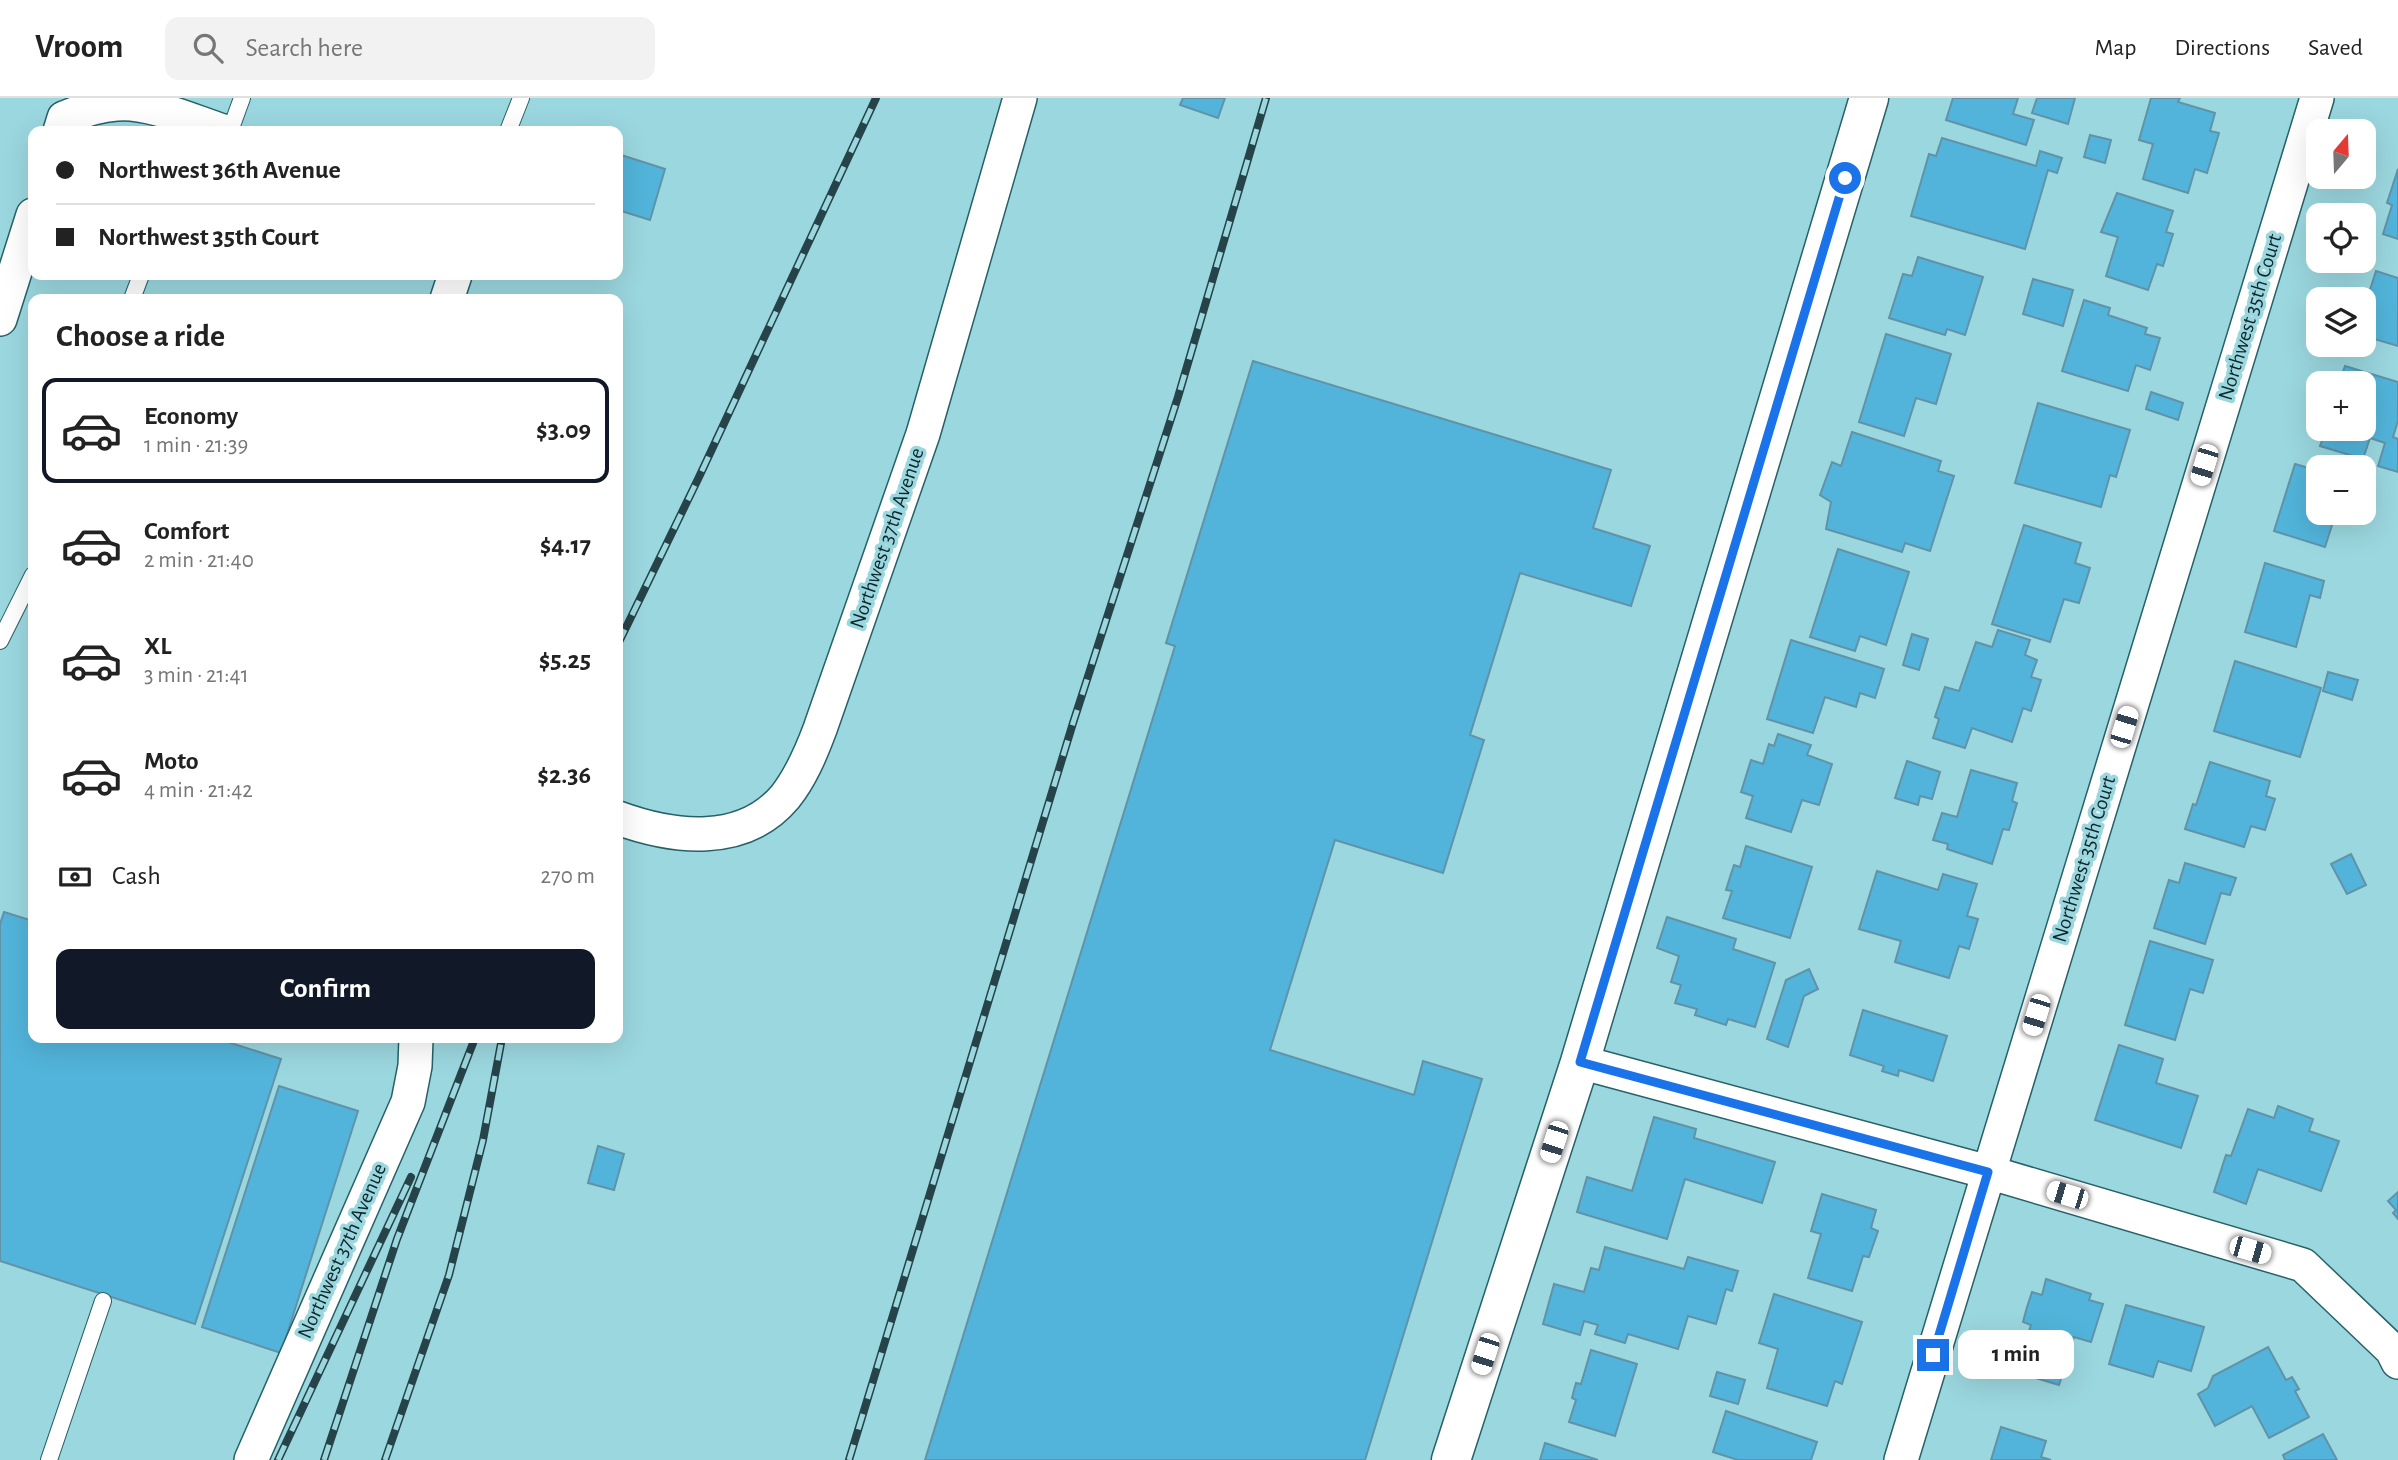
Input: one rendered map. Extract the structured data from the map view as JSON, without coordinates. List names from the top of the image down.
{
  "streets": {
    "street": ["Northwest 35th Court", "Northwest 37th Avenue"]
  },
  "north": "top",
  "page": {
    "header": "Vroom",
    "search": "Search here",
    "nav": ["Map", "Directions", "Saved"],
    "map_buttons": ["+", "−"],
    "banner": ["Northwest 36th Avenue", "Northwest 35th Court"],
    "heading": "Choose a ride",
    "list": [
      {
        "name": "Economy",
        "note": "1 min · 21:39",
        "value": "$3.09"
      },
      {
        "name": "Comfort",
        "note": "2 min · 21:40",
        "value": "$4.17"
      },
      {
        "name": "XL",
        "note": "3 min · 21:41",
        "value": "$5.25"
      },
      {
        "name": "Moto",
        "note": "4 min · 21:42",
        "value": "$2.36"
      }
    ],
    "pay": ["Cash", "270 m"],
    "buttons": "Confirm",
    "bubble": "1 min"
  }
}
